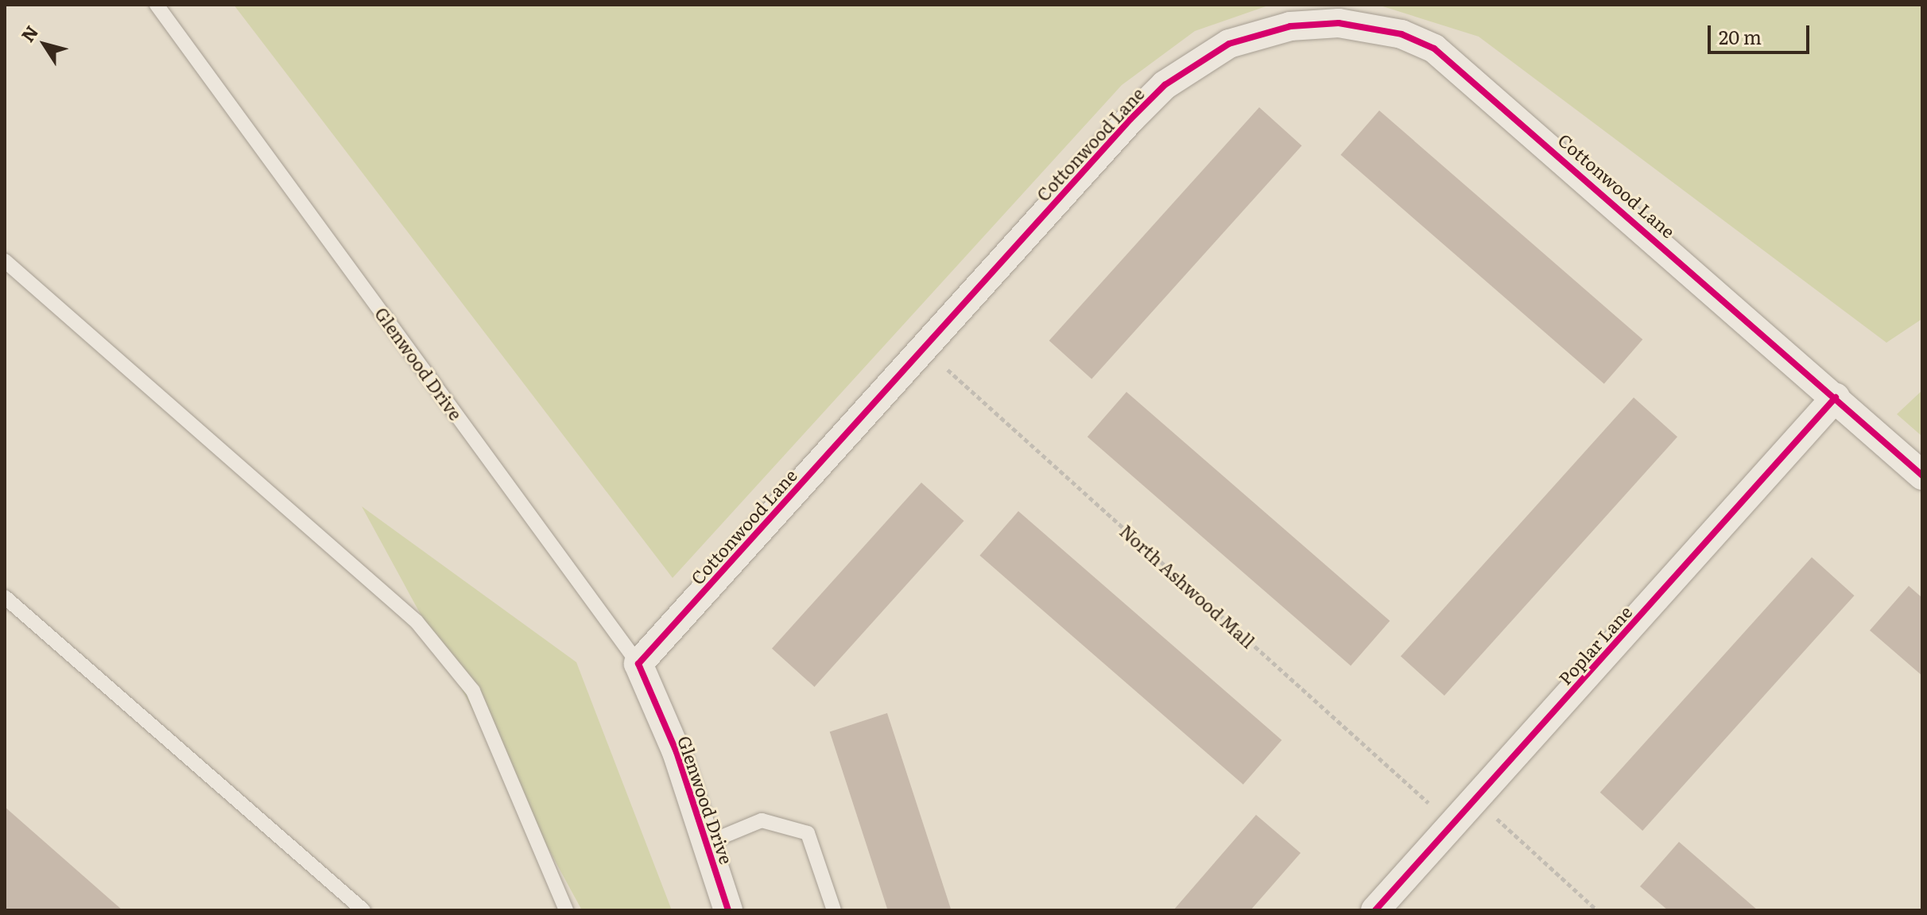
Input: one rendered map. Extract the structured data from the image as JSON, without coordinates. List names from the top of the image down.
{
  "streets": {
    "street": ["Cottonwood Lane", "Glenwood Drive", "Poplar Lane"],
    "path": ["North Ashwood Mall"]
  },
  "crossings": [
    ["Cottonwood Lane", "Glenwood Drive"],
    ["Cottonwood Lane", "North Ashwood Mall"],
    ["Cottonwood Lane", "Poplar Lane"],
    ["North Ashwood Mall", "Poplar Lane"]
  ],
  "scale_bar": "20 m",
  "north": "top left"
}
